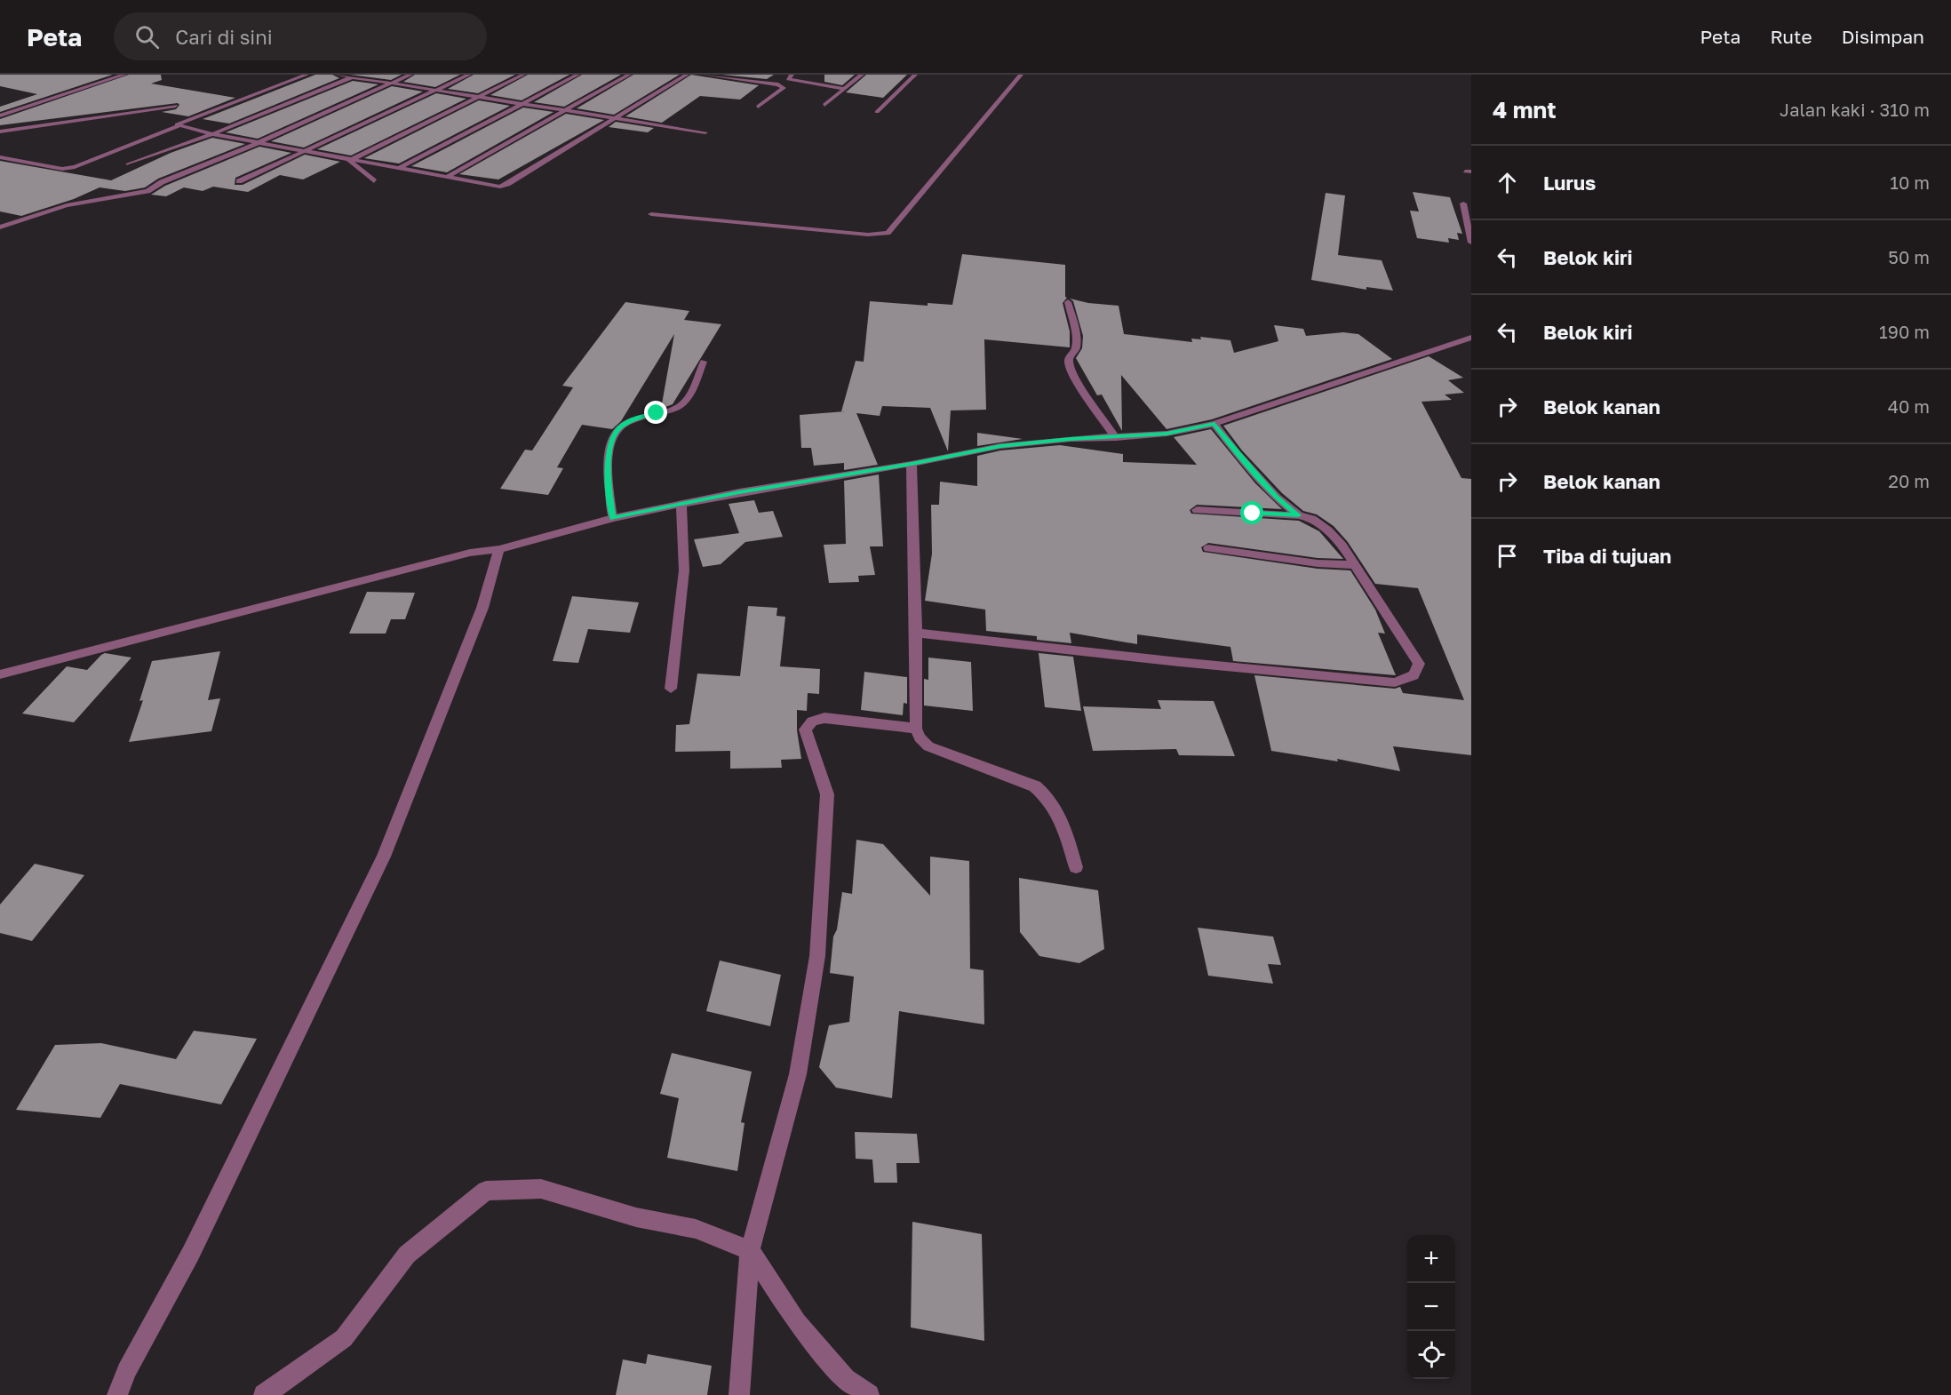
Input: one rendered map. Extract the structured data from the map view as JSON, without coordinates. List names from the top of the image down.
{
  "page": {
    "header": "Peta",
    "search": "Cari di sini",
    "nav": ["Peta", "Rute", "Disimpan"],
    "heading": ["4 mnt", "Jalan kaki · 310 m"],
    "list": [
      ["Lurus", "10 m"],
      ["Belok kiri", "50 m"],
      ["Belok kiri", "190 m"],
      ["Belok kanan", "40 m"],
      ["Belok kanan", "20 m"],
      "Tiba di tujuan"
    ],
    "map_buttons": ["+", "−"]
  }
}
